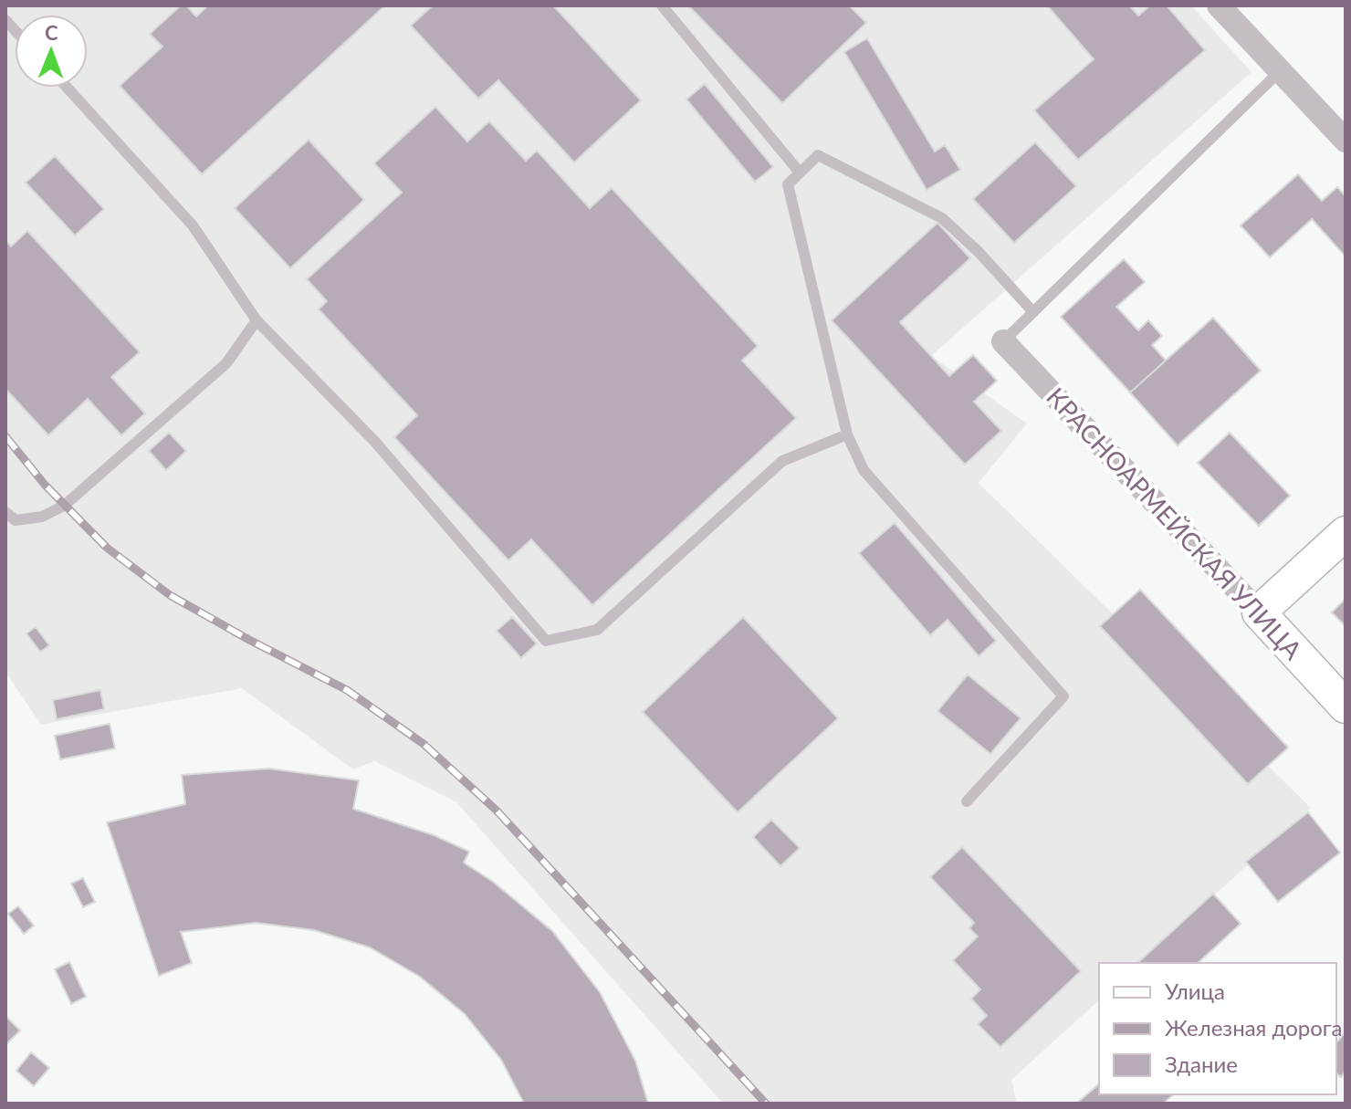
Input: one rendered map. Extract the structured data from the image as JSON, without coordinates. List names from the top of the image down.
{
  "streets": {
    "street": ["КРАСНОАРМЕЙСКАЯ УЛИЦА"]
  },
  "legend": ["Улица", "Железная дорога", "Здание"],
  "north": "top"
}
